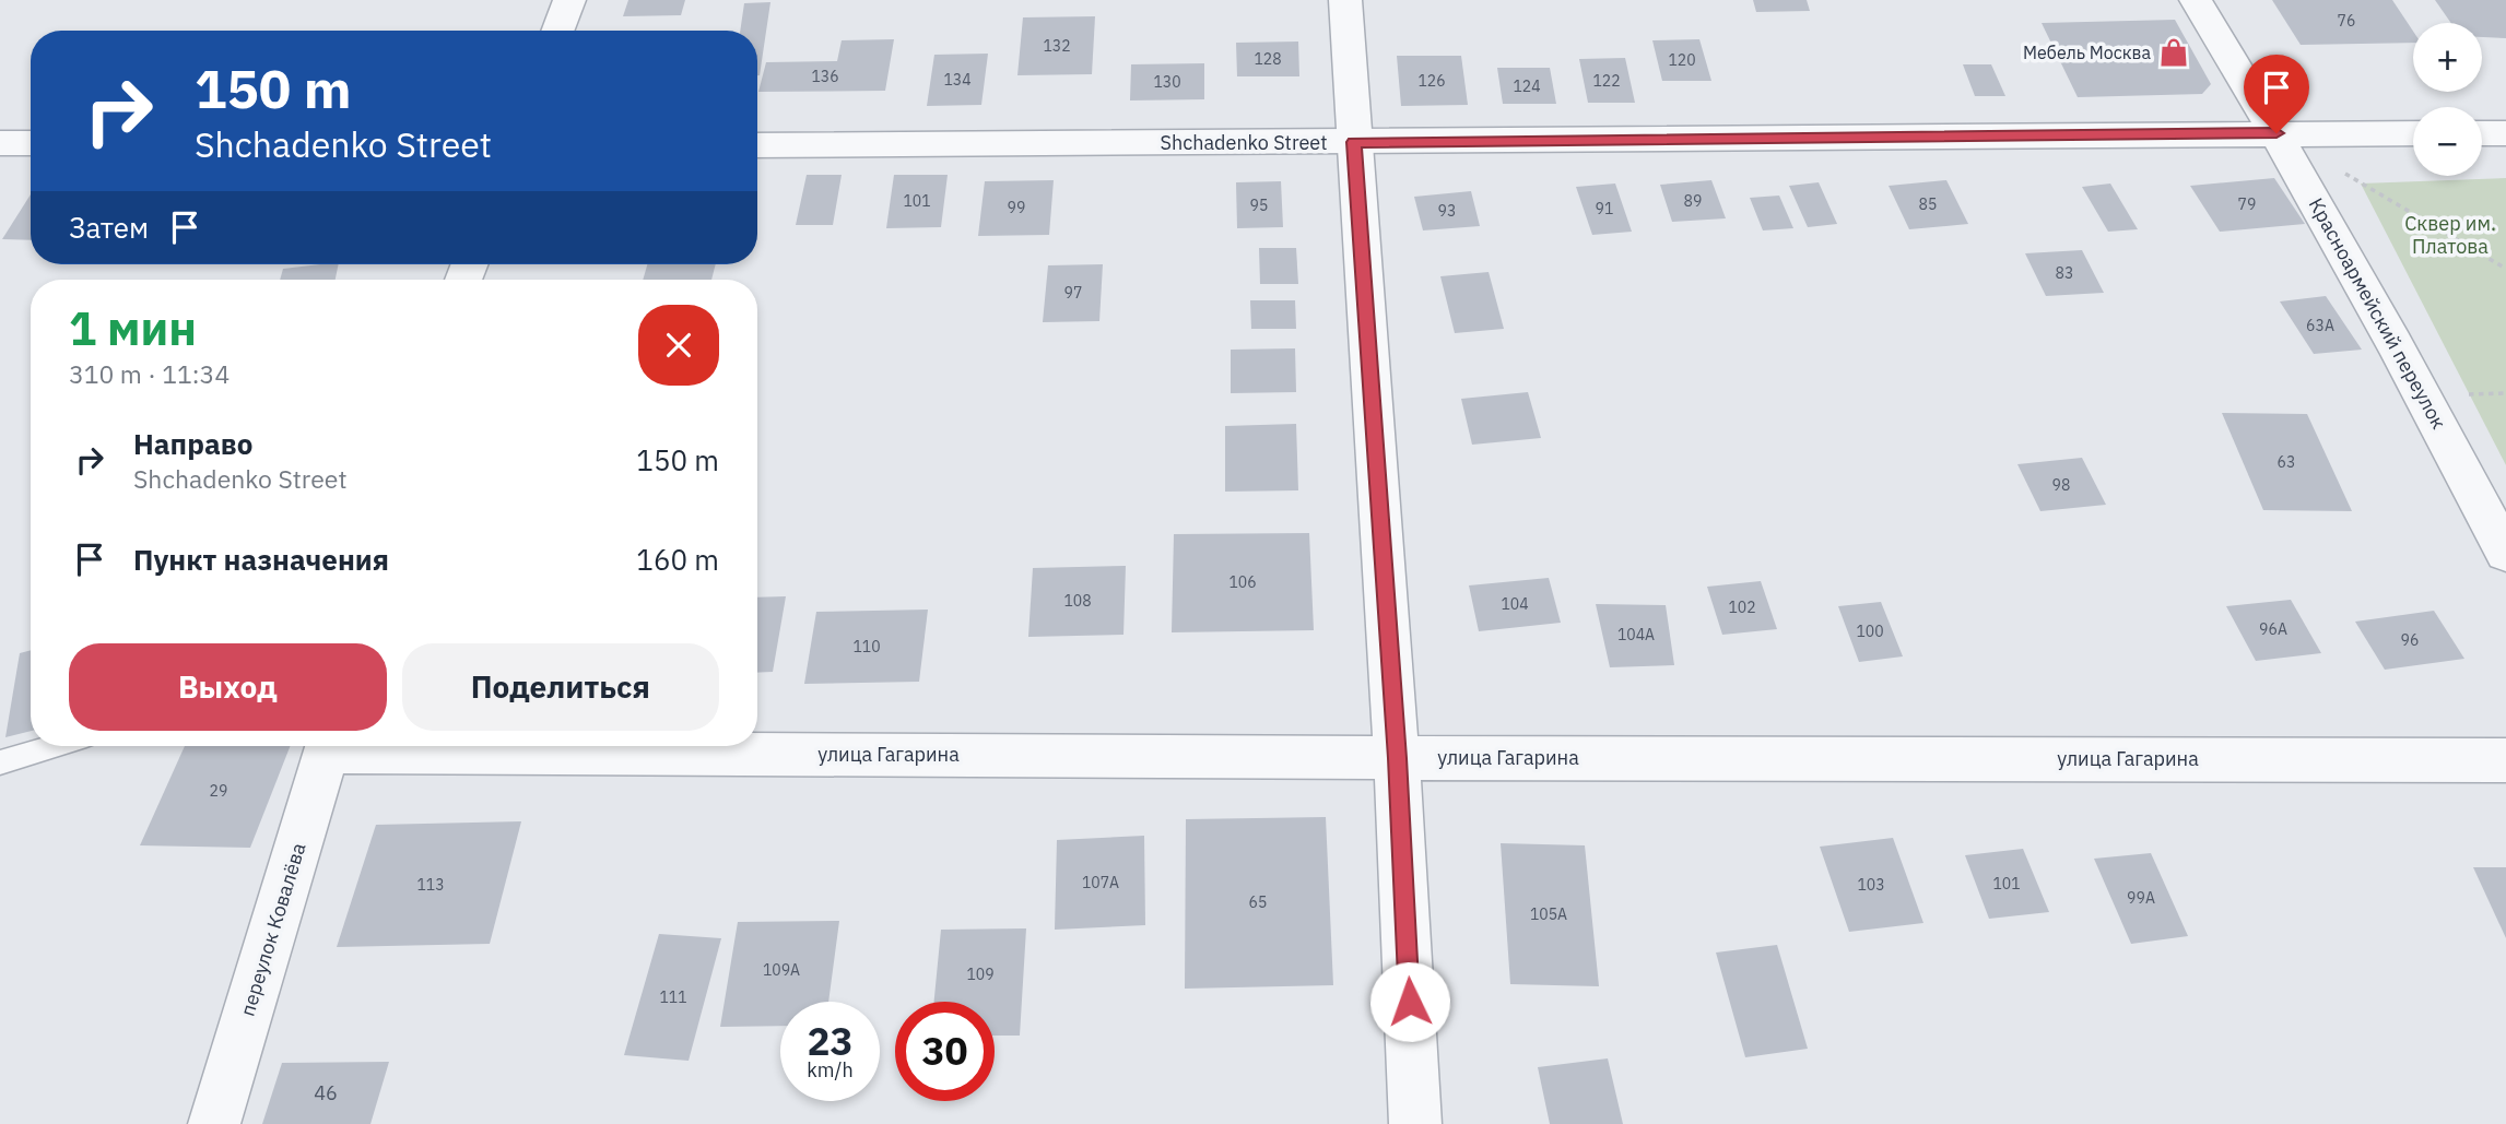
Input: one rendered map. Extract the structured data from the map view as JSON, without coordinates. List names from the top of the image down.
{
  "streets": {
    "street": [
      "Shchadenko Street",
      "Красноармейский переулок",
      "улица Гагарина",
      "переулок Ковалёва"
    ]
  },
  "crossings": [
    ["Shchadenko Street", "Красноармейский переулок"]
  ],
  "parks": ["Сквер им. Платова"],
  "places": {
    "shop": ["Мебель Москва"]
  },
  "house_numbers": [
    "76",
    "132",
    "128",
    "120",
    "136",
    "134",
    "126",
    "122",
    "130",
    "124",
    "101",
    "89",
    "85",
    "79",
    "95",
    "99",
    "91",
    "93",
    "83",
    "97",
    "63А",
    "63",
    "98",
    "106",
    "108",
    "104",
    "102",
    "96А",
    "100",
    "104А",
    "96",
    "110",
    "29",
    "107А",
    "101",
    "113",
    "103",
    "99А",
    "65",
    "105А",
    "109А",
    "109",
    "111",
    "46"
  ],
  "page": {
    "map_buttons": ["+", "−"],
    "turn": ["150 m", "Shchadenko Street"],
    "then": "Затем",
    "heading": ["1 мин", "310 m · 11:34"],
    "list": [
      {
        "name": "Направо",
        "note": "Shchadenko Street",
        "value": "150 m"
      },
      {
        "name": "Пункт назначения",
        "value": "160 m"
      }
    ],
    "buttons": ["Выход", "Поделиться"],
    "speed": "23 km/h",
    "limit": "30"
  }
}
